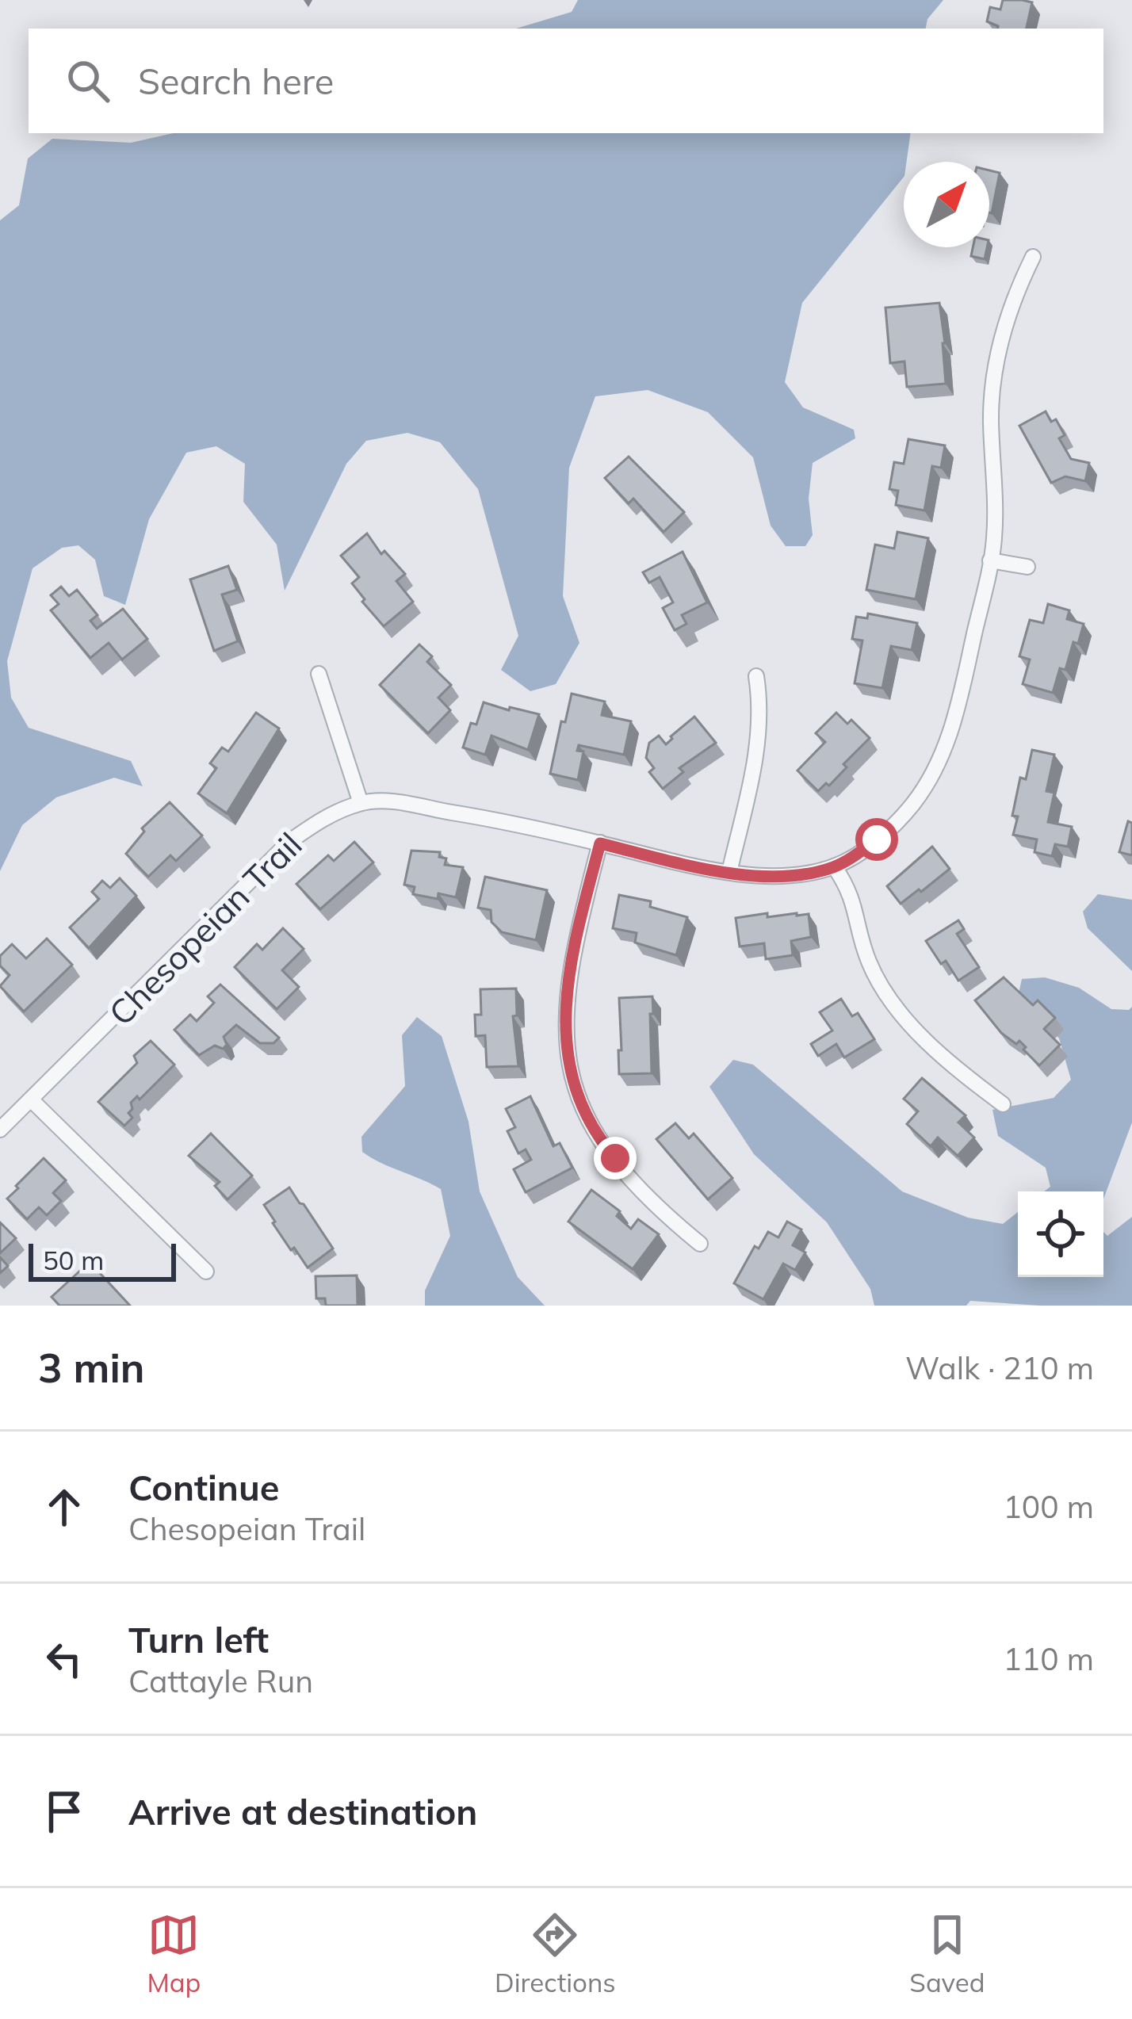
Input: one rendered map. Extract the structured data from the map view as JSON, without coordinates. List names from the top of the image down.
{
  "streets": {
    "street": ["Chesopeian Trail"]
  },
  "scale_bar": "50 m",
  "north": "top right",
  "page": {
    "search": "Search here",
    "scale": "50 m",
    "heading": ["3 min", "Walk · 210 m"],
    "list": [
      ["Continue", "Chesopeian Trail", "100 m"],
      ["Turn left", "Cattayle Run", "110 m"],
      "Arrive at destination"
    ],
    "nav": ["Map", "Directions", "Saved"]
  }
}
